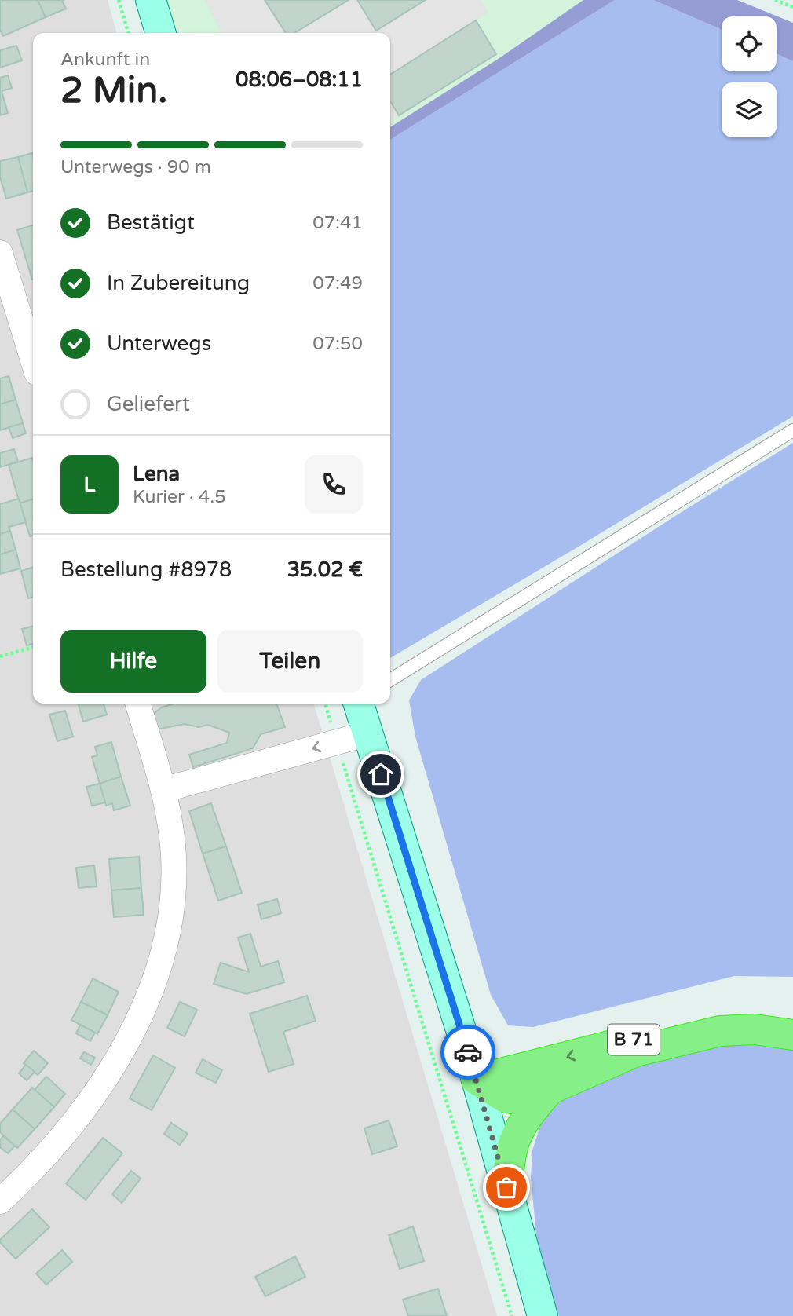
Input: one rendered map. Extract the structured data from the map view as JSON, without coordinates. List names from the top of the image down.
{
  "streets": {
    "highway": ["B 71"]
  },
  "page": {
    "heading": ["2 Min.", "Ankunft in", "08:06–08:11"],
    "panel": [
      "Lena",
      "Kurier · 4.5",
      "Bestellung #8978",
      "35.02 €"
    ],
    "bar": "Unterwegs · 90 m",
    "list": [
      ["Bestätigt", "07:41"],
      ["In Zubereitung", "07:49"],
      ["Unterwegs", "07:50"],
      "Geliefert"
    ],
    "round": "L",
    "buttons": ["Hilfe", "Teilen"]
  }
}
